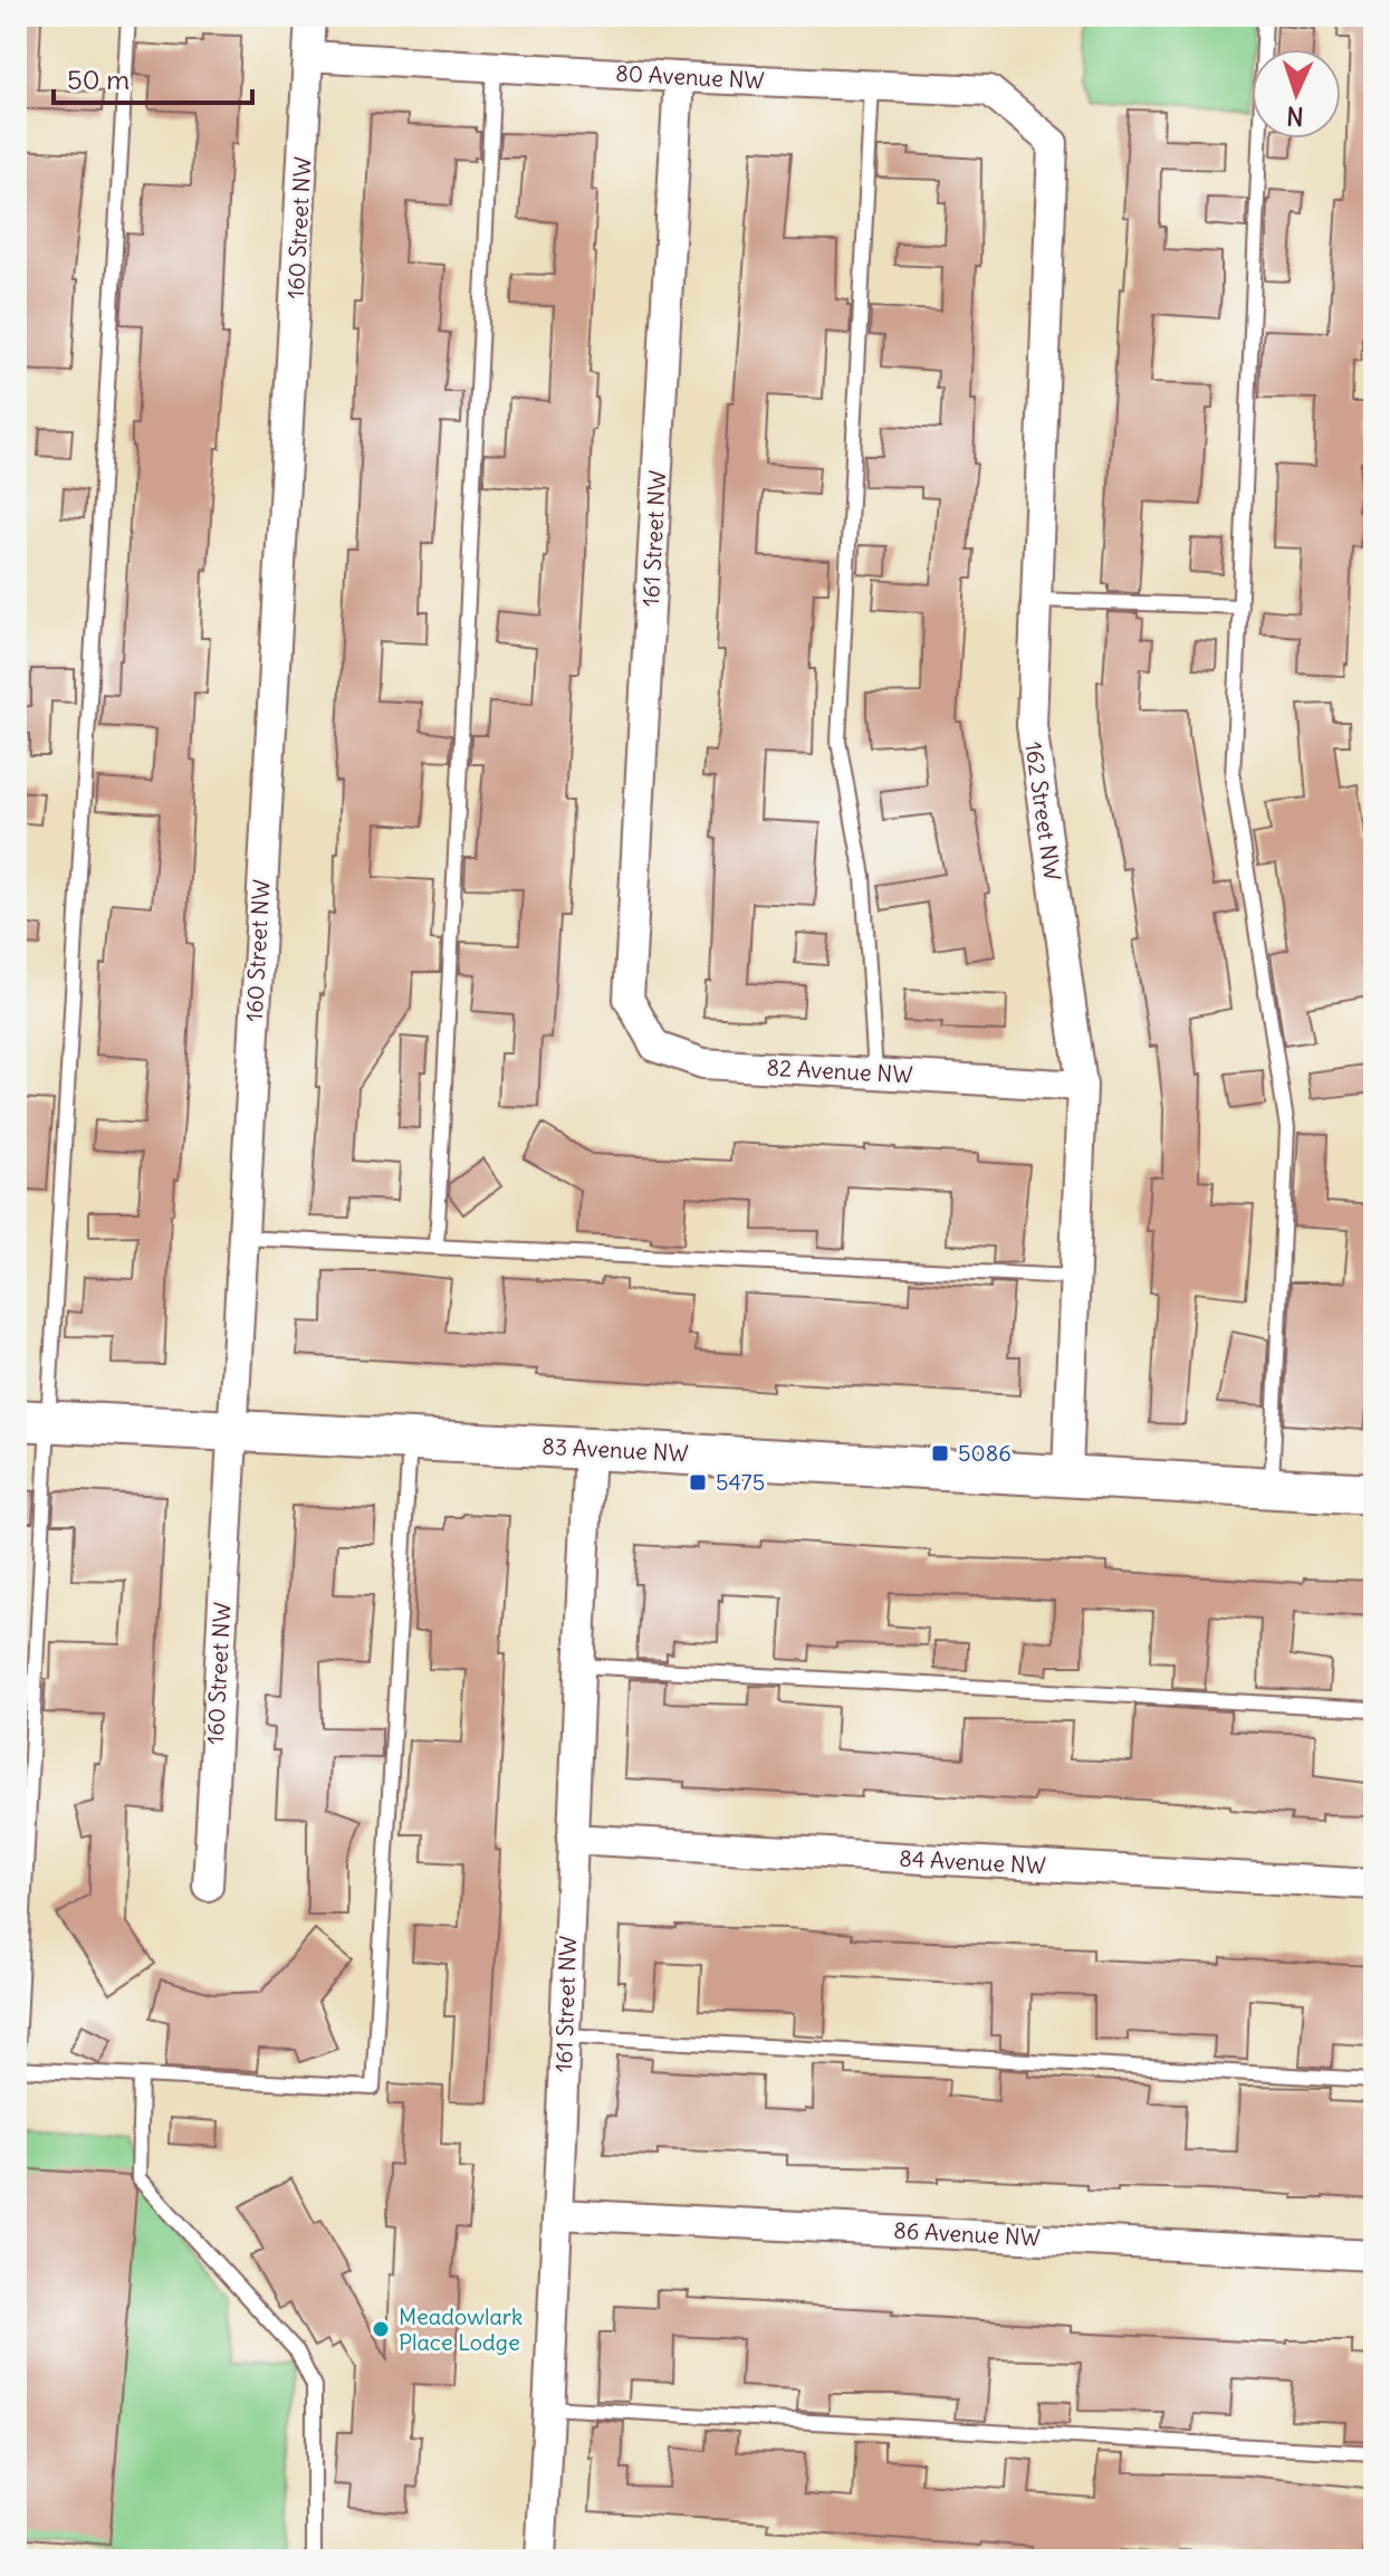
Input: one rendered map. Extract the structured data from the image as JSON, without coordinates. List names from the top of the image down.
{
  "streets": {
    "street": [
      "80 Avenue NW",
      "160 Street NW",
      "161 Street NW",
      "162 Street NW",
      "82 Avenue NW",
      "83 Avenue NW",
      "84 Avenue NW",
      "86 Avenue NW"
    ]
  },
  "crossings": [
    ["80 Avenue NW", "160 Street NW"],
    ["80 Avenue NW", "161 Street NW"],
    ["80 Avenue NW", "162 Street NW"],
    ["160 Street NW", "83 Avenue NW"],
    ["161 Street NW", "82 Avenue NW"],
    ["161 Street NW", "83 Avenue NW"],
    ["161 Street NW", "84 Avenue NW"],
    ["161 Street NW", "86 Avenue NW"],
    ["162 Street NW", "82 Avenue NW"],
    ["162 Street NW", "83 Avenue NW"]
  ],
  "places": {
    "transit": ["5086", "5475"],
    "other": ["Meadowlark Place Lodge"]
  },
  "scale_bar": "50 m",
  "north": "bottom"
}
